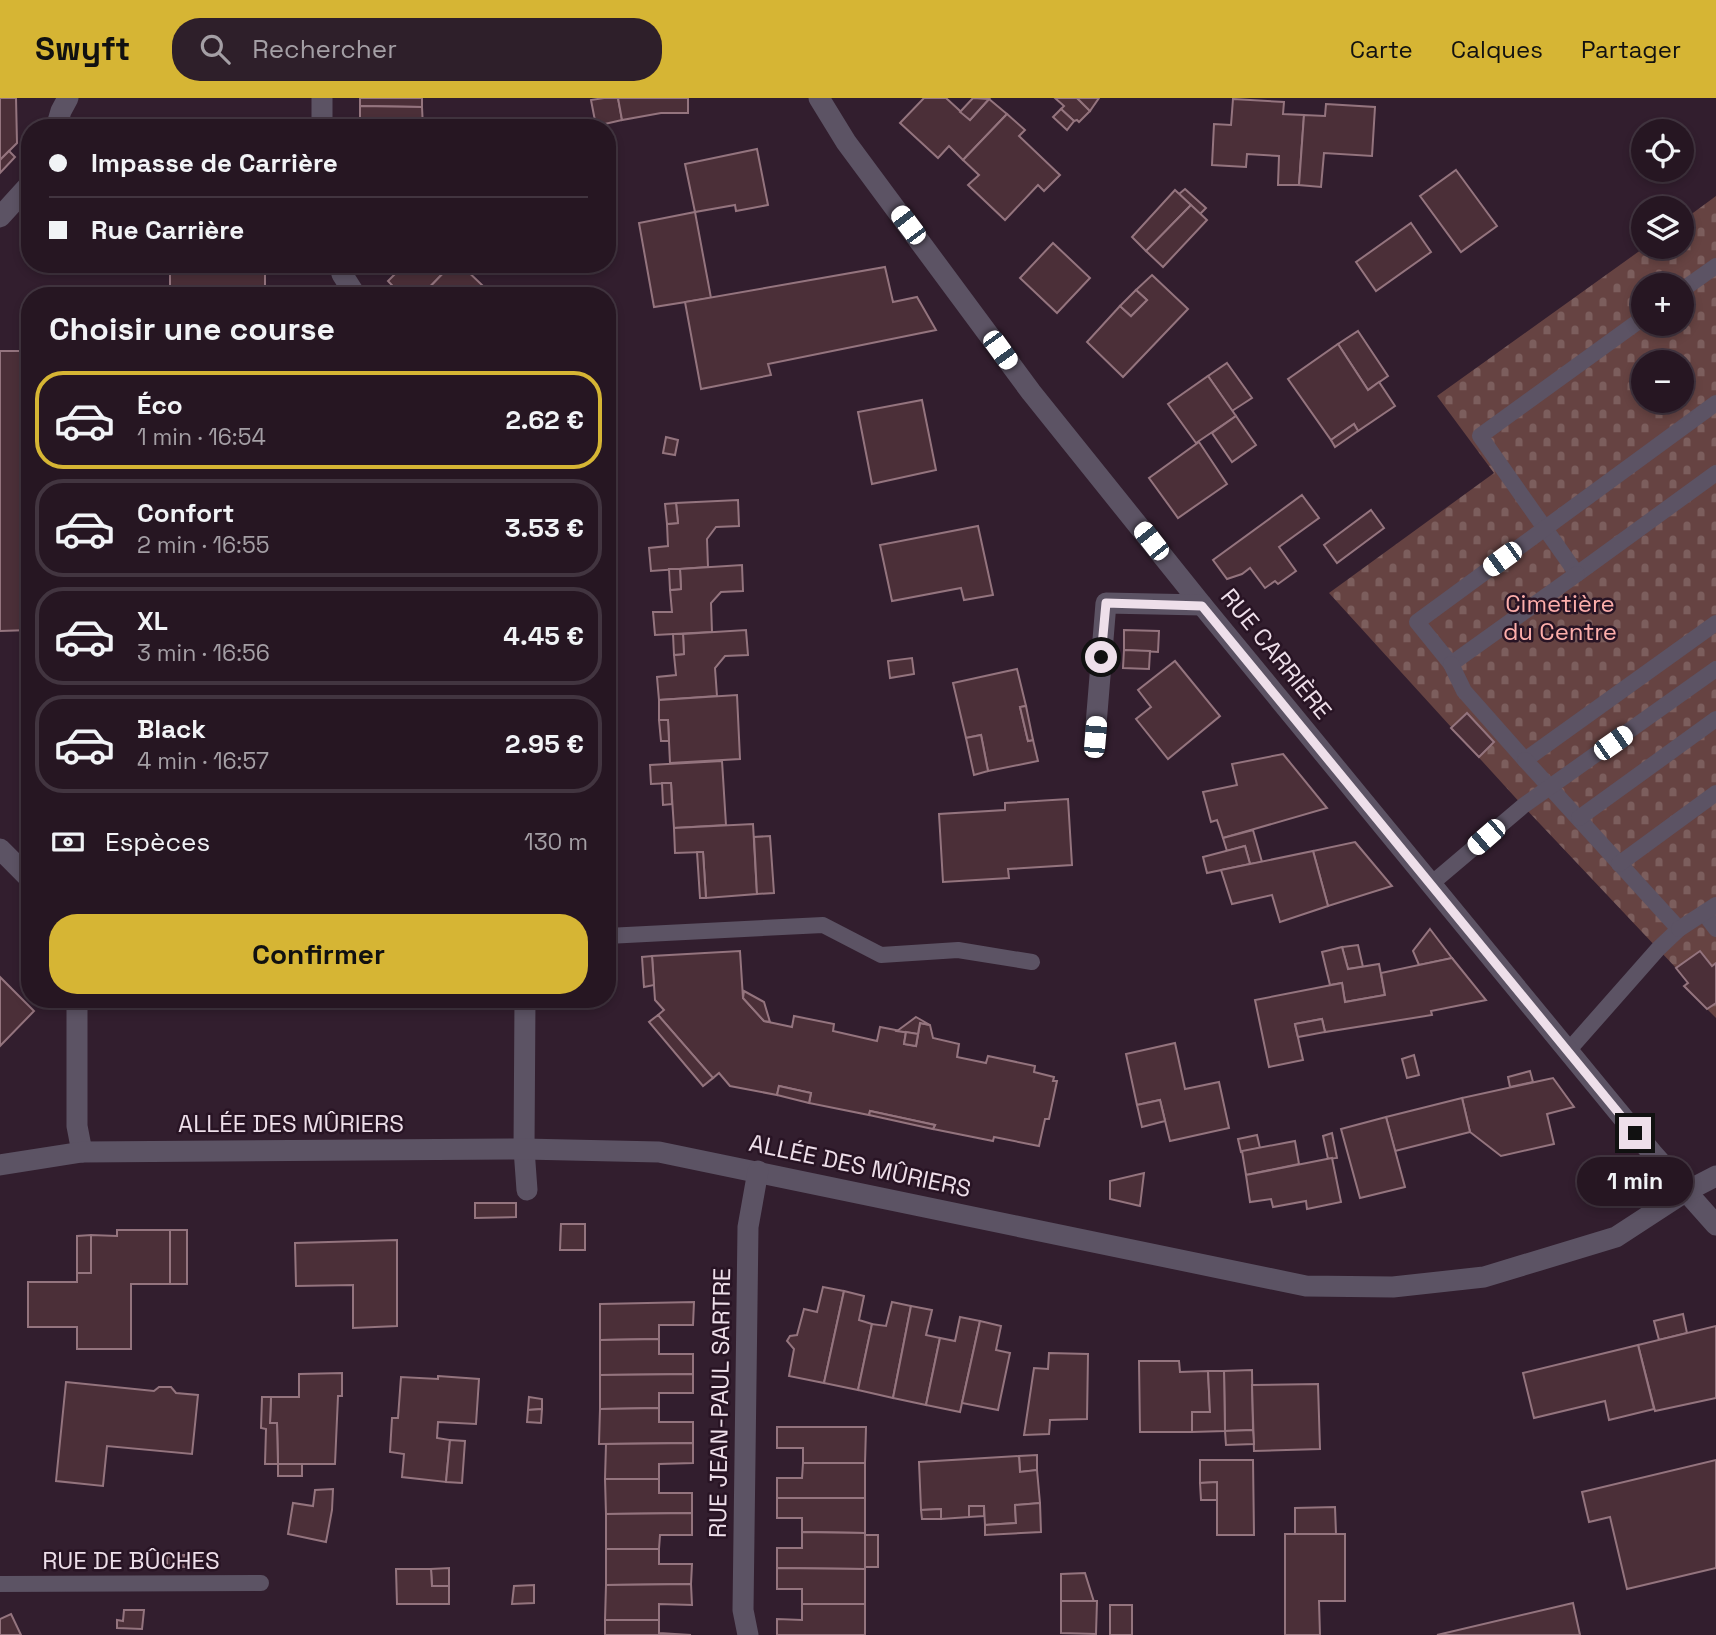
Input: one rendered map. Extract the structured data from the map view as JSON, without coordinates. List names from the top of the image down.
{
  "streets": {
    "street": ["RUE CARRIÈRE", "ALLÉE DES MÛRIERS", "RUE JEAN-PAUL SARTRE"],
    "lane": ["RUE DE BÛCHES"]
  },
  "crossings": [
    ["RUE CARRIÈRE", "ALLÉE DES MÛRIERS"],
    ["ALLÉE DES MÛRIERS", "RUE JEAN-PAUL SARTRE"]
  ],
  "parks": ["Cimetière du Centre"],
  "page": {
    "header": "Swyft",
    "search": "Rechercher",
    "nav": ["Carte", "Calques", "Partager"],
    "map_buttons": ["+", "−"],
    "banner": ["Impasse de Carrière", "Rue Carrière"],
    "heading": "Choisir une course",
    "list": [
      {
        "name": "Éco",
        "note": "1 min · 16:54",
        "value": "2.62 €"
      },
      {
        "name": "Confort",
        "note": "2 min · 16:55",
        "value": "3.53 €"
      },
      {
        "name": "XL",
        "note": "3 min · 16:56",
        "value": "4.45 €"
      },
      {
        "name": "Black",
        "note": "4 min · 16:57",
        "value": "2.95 €"
      }
    ],
    "pay": ["Espèces", "130 m"],
    "buttons": "Confirmer",
    "bubble": "1 min"
  }
}
